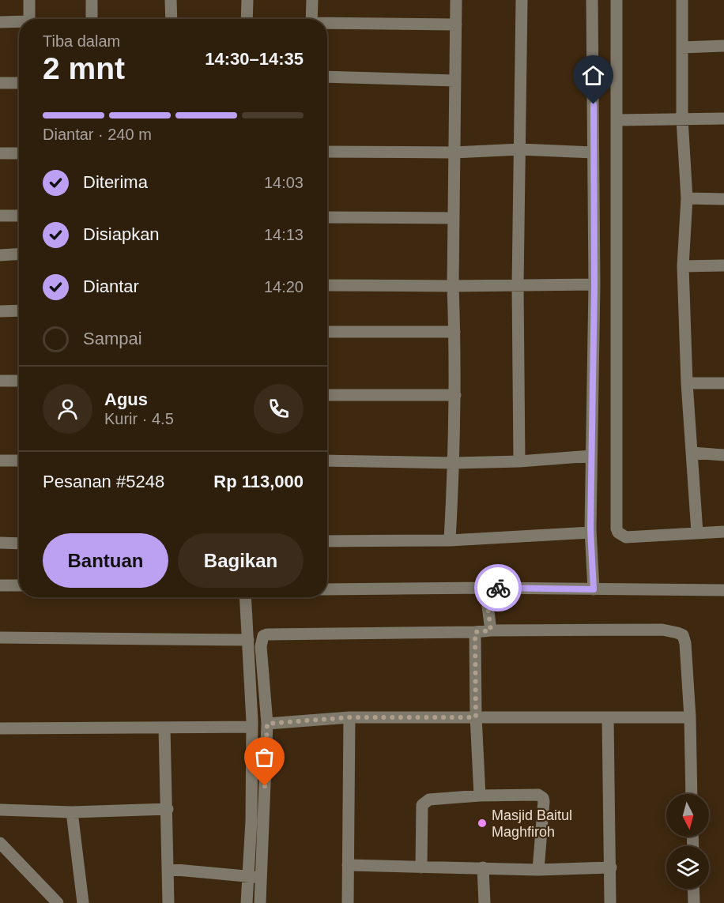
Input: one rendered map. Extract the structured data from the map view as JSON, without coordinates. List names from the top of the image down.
{
  "places": ["Masjid Baitul Maghfiroh"],
  "north": "bottom",
  "page": {
    "heading": ["2 mnt", "Tiba dalam", "14:30–14:35"],
    "panel": [
      "Agus",
      "Kurir · 4.5",
      "Pesanan #5248",
      "Rp 113,000"
    ],
    "bar": "Diantar · 240 m",
    "list": [
      ["Diterima", "14:03"],
      ["Disiapkan", "14:13"],
      ["Diantar", "14:20"],
      "Sampai"
    ],
    "buttons": ["Bantuan", "Bagikan"]
  }
}
